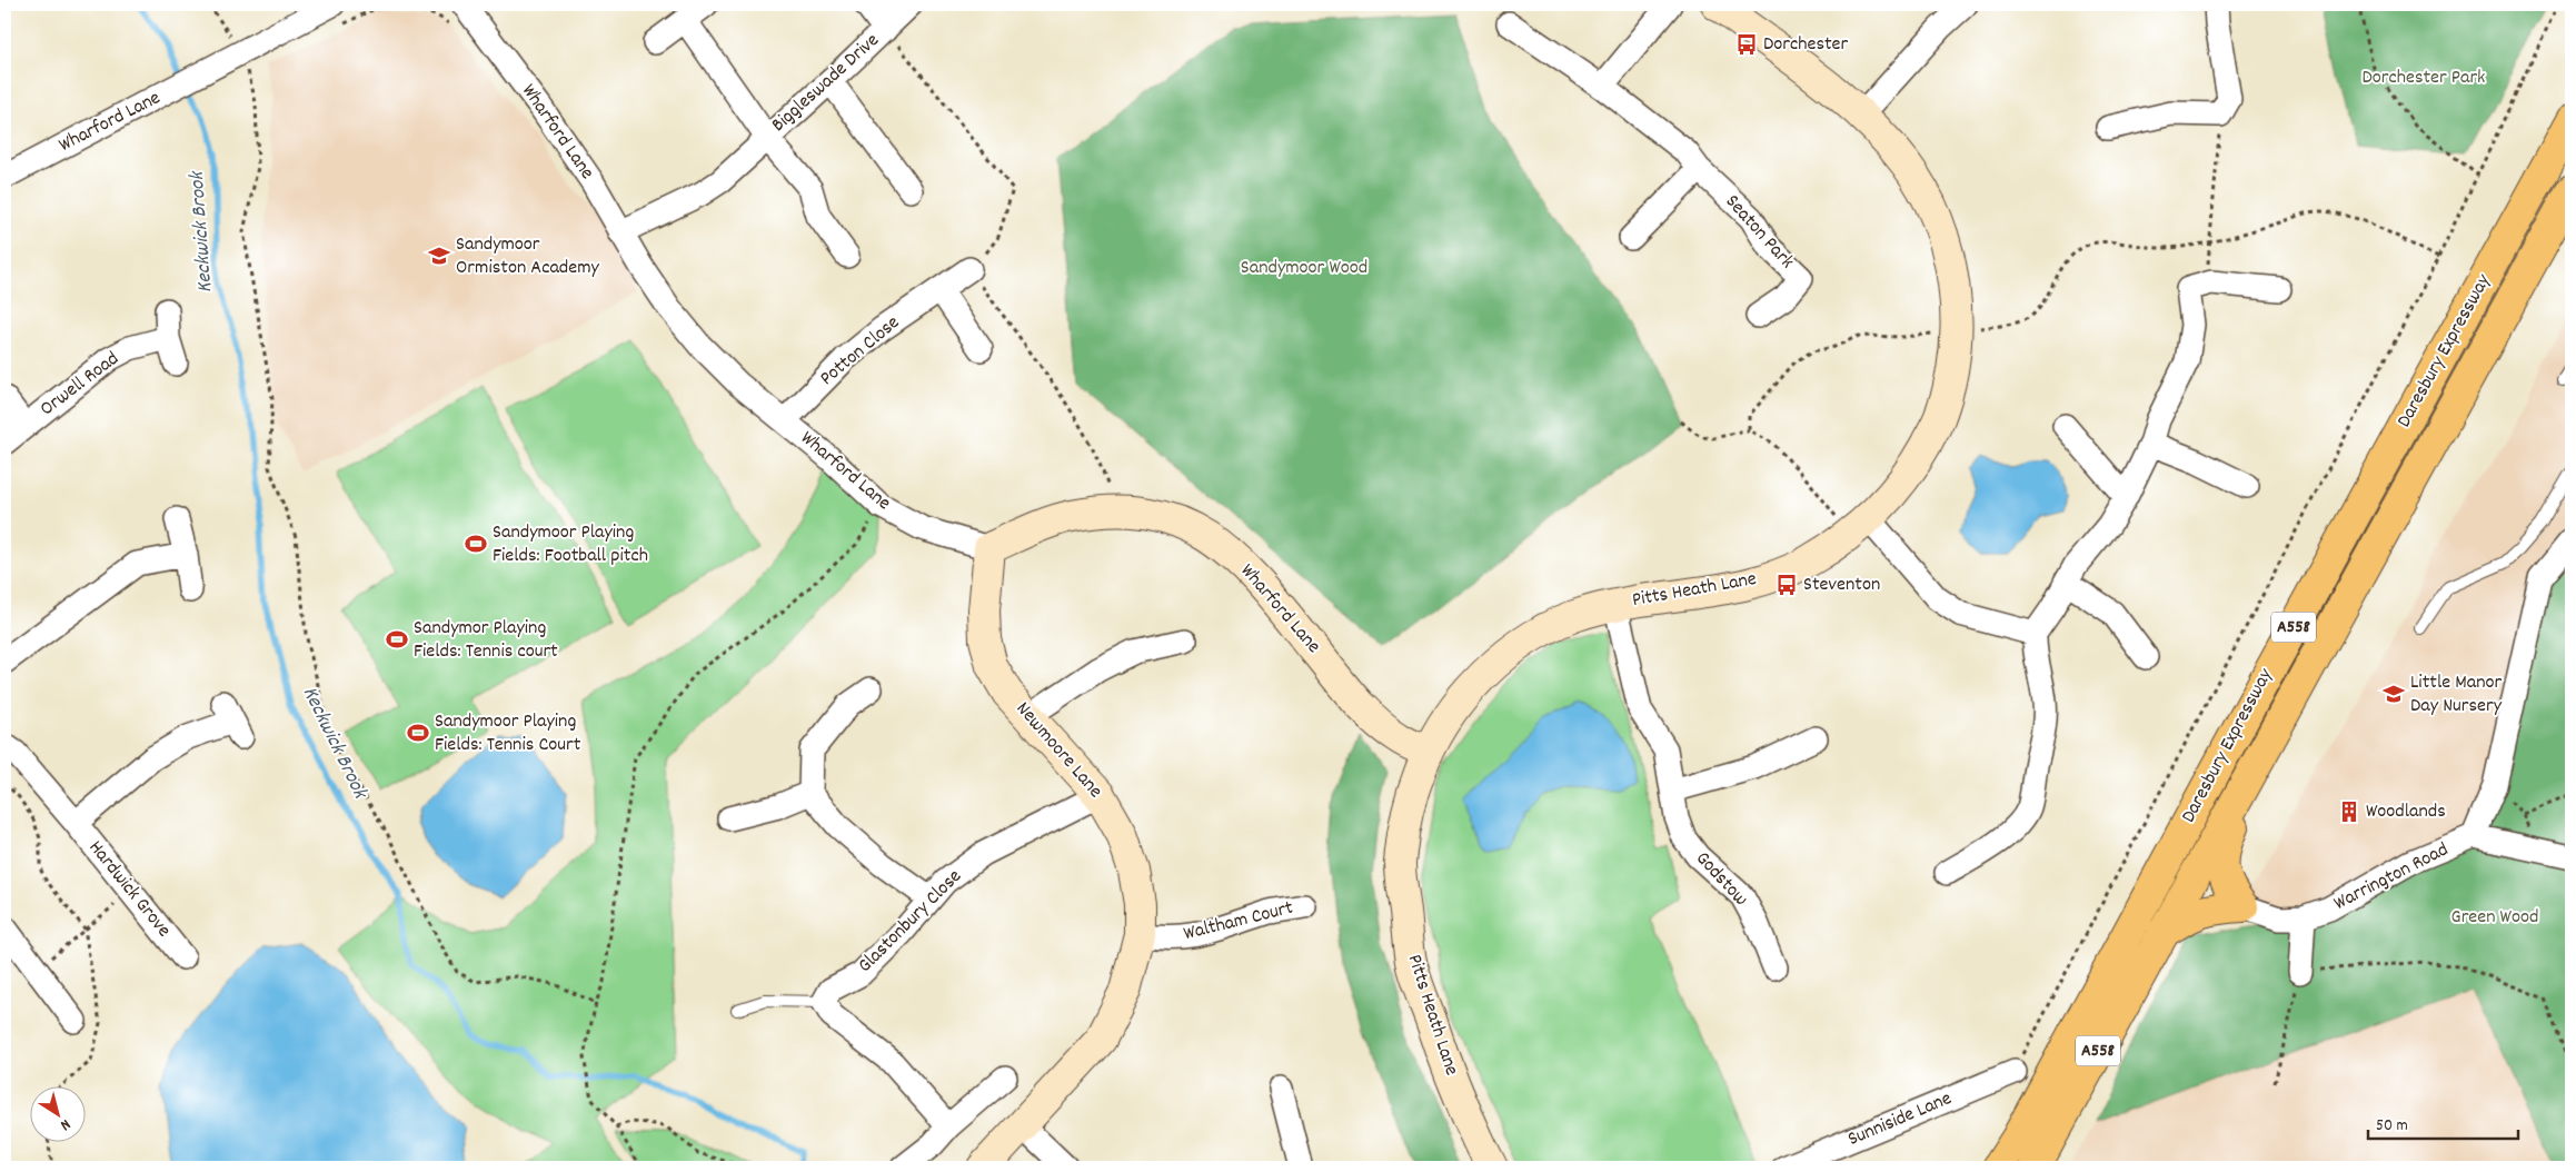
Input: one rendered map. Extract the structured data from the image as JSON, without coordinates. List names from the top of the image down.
{
  "streets": {
    "main road": ["Daresbury Expressway", "A558"],
    "street": [
      "Biggleswade Drive",
      "Wharford Lane",
      "Seaton Park",
      "Potton Close",
      "Orwell Road",
      "Pitts Heath Lane",
      "Newmoore Lane",
      "Warrington Road",
      "Godstow",
      "Hardwick Grove",
      "Glastonbury Close",
      "Waltham Court",
      "Sunniside Lane"
    ]
  },
  "crossings": [
    ["Biggleswade Drive", "Wharford Lane"],
    ["Wharford Lane", "Potton Close"],
    ["Wharford Lane", "Pitts Heath Lane"],
    ["Wharford Lane", "Newmoore Lane"],
    ["Pitts Heath Lane", "Godstow"],
    ["Newmoore Lane", "Glastonbury Close"],
    ["Newmoore Lane", "Waltham Court"]
  ],
  "water": ["Keckwick Brook"],
  "parks": ["Dorchester Park", "Sandymoor Wood", "Green Wood"],
  "places": {
    "bus stop": ["Dorchester", "Steventon"],
    "school or university": ["Sandymoor Ormiston Academy", "Little Manor Day Nursery"],
    "sports": ["Sandymoor Playing Fields: Football pitch", "Sandymor Playing Fields: Tennis court", "Sandymoor Playing Fields: Tennis Court"],
    "building": ["Woodlands"]
  },
  "scale_bar": "50 m",
  "north": "bottom right"
}
